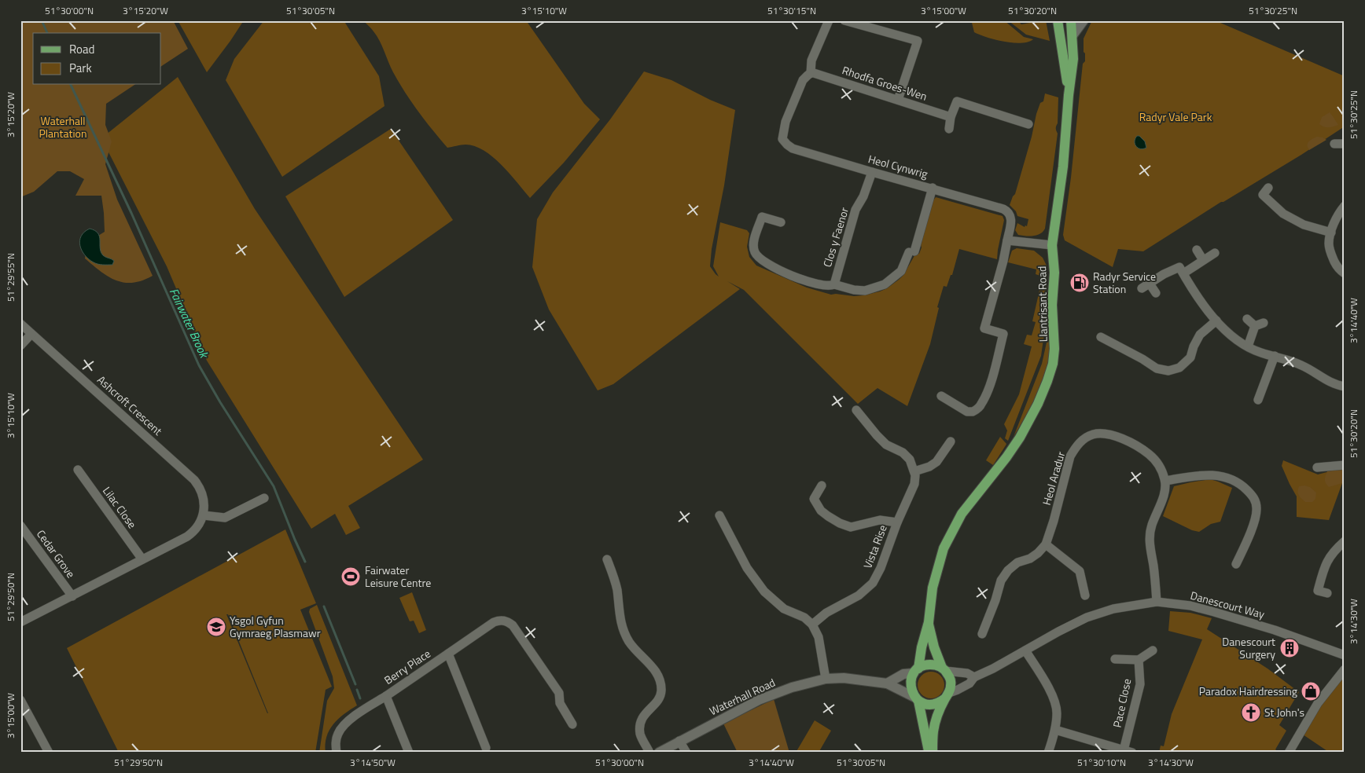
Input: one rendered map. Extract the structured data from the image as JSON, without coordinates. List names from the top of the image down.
{
  "streets": {
    "main road": ["Llantrisant Road"],
    "street": [
      "Rhodfa Groes-Wen",
      "Heol Cynwrig",
      "Clos y Faenor",
      "Ashcroft Crescent",
      "Heol Aradur",
      "Lilac Close",
      "Vista Rise",
      "Cedar Grove",
      "Danescourt Way",
      "Berry Place",
      "Waterhall Road",
      "Pace Close"
    ]
  },
  "crossings": [
    ["Rhodfa Groes-Wen", "Heol Cynwrig"],
    ["Heol Cynwrig", "Clos y Faenor"],
    ["Llantrisant Road", "Danescourt Way"],
    ["Llantrisant Road", "Waterhall Road"],
    ["Danescourt Way", "Waterhall Road"]
  ],
  "water": ["Fairwater Brook"],
  "parks": ["Radyr Vale Park", "Waterhall Plantation"],
  "places": {
    "fuel station": ["Radyr Service Station"],
    "sports": ["Fairwater Leisure Centre"],
    "school or university": ["Ysgol Gyfun Gymraeg Plasmawr"],
    "building": ["Danescourt Surgery"],
    "shop": ["Paradox Hairdressing"],
    "church": ["St John's"]
  },
  "legend": ["Road", "Park"],
  "coordinates": [
    "51°30'00\"N",
    "3°15'20\"W",
    "51°30'05\"N",
    "3°15'10\"W",
    "51°30'15\"N",
    "3°15'00\"W",
    "51°30'20\"N",
    "51°30'25\"N",
    "51°29'55\"N",
    "3°14'40\"W",
    "51°29'50\"N",
    "3°14'30\"W",
    "3°14'50\"W",
    "51°30'10\"N"
  ]
}
